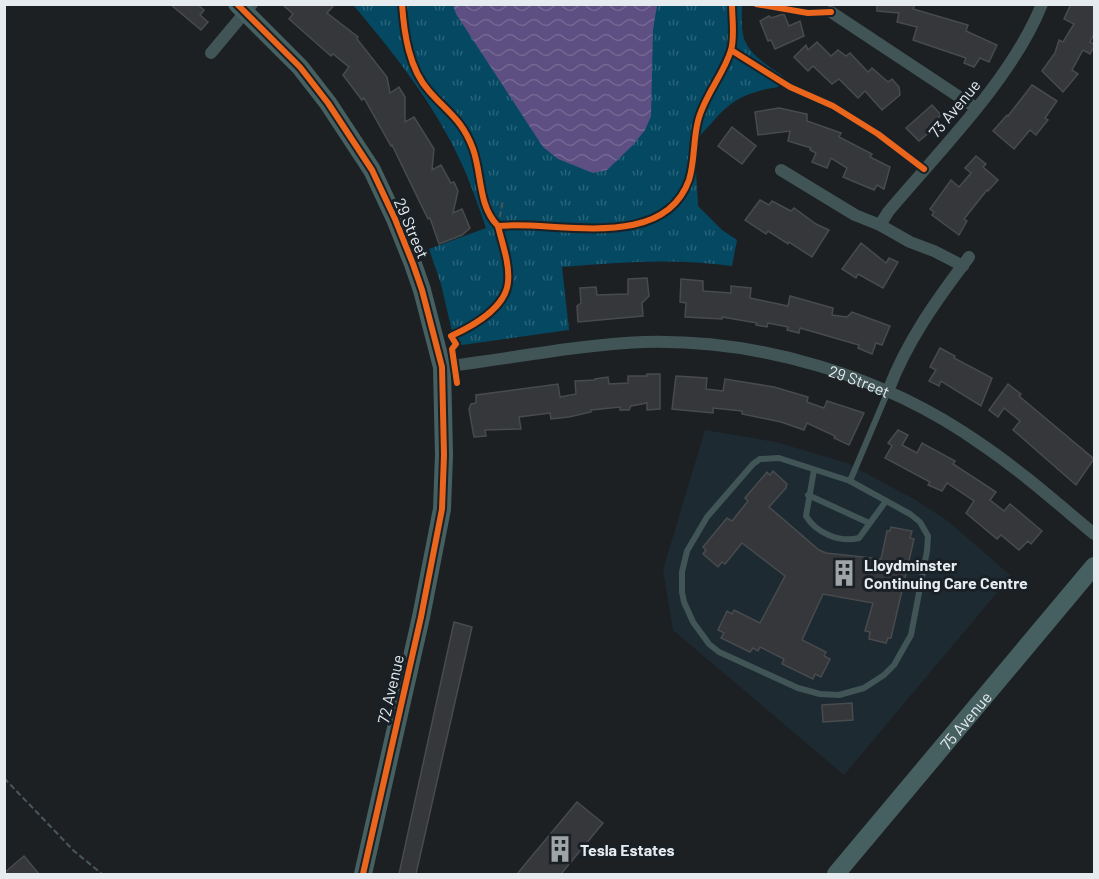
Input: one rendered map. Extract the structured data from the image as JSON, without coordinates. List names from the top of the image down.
{
  "streets": {
    "street": [
      "73 Avenue",
      "29 Street",
      "72 Avenue",
      "75 Avenue"
    ]
  },
  "crossings": [
    ["29 Street", "72 Avenue"]
  ],
  "places": {
    "building": ["Lloydminster Continuing Care Centre", "Tesla Estates"]
  }
}
